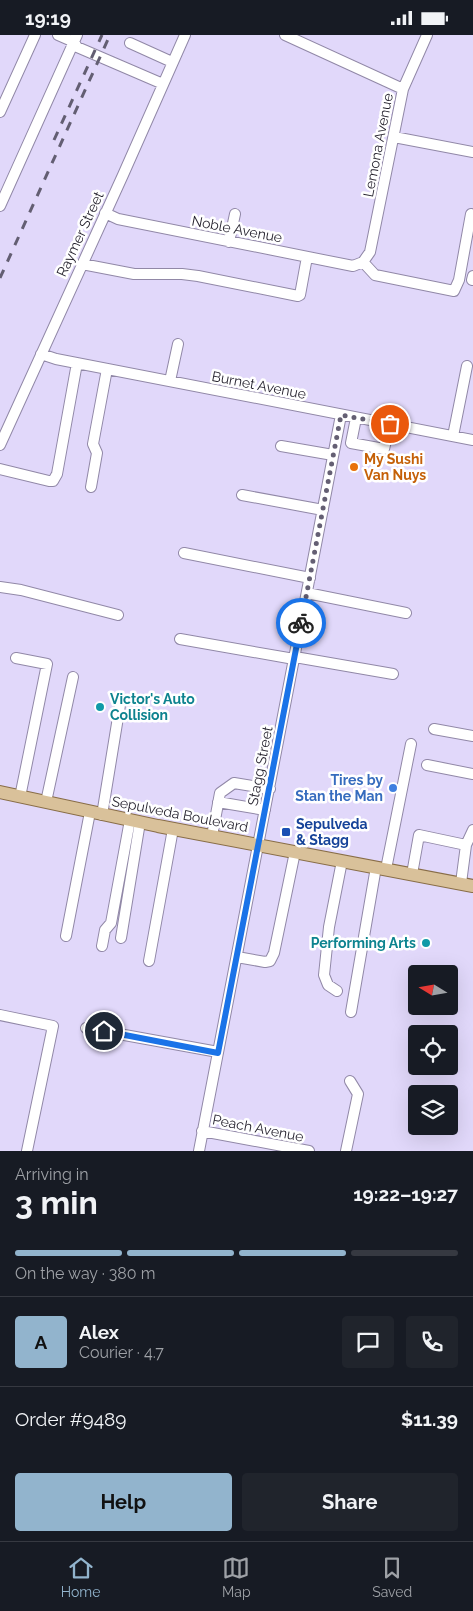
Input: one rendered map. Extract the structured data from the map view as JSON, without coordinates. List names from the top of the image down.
{
  "streets": {
    "main road": ["Sepulveda Boulevard"],
    "street": [
      "Lemona Avenue",
      "Noble Avenue",
      "Raymer Street",
      "Burnet Avenue",
      "Stagg Street",
      "Peach Avenue"
    ]
  },
  "crossings": [
    ["Lemona Avenue", "Noble Avenue"],
    ["Noble Avenue", "Raymer Street"],
    ["Raymer Street", "Burnet Avenue"],
    ["Burnet Avenue", "Stagg Street"],
    ["Stagg Street", "Sepulveda Boulevard"],
    ["Stagg Street", "Peach Avenue"]
  ],
  "places": {
    "other": [
      "My Sushi Van Nuys",
      "Victor's Auto Collision",
      "Tires by Stan the Man",
      "Performing Arts"
    ],
    "transit": ["Sepulveda & Stagg"]
  },
  "north": "left",
  "page": {
    "status": "19:19",
    "heading": ["3 min", "Arriving in", "19:22–19:27"],
    "panel": [
      "Alex",
      "Courier · 4.7",
      "Order #9489",
      "$11.39"
    ],
    "bar": "On the way · 380 m",
    "round": "A",
    "buttons": ["Help", "Share"],
    "tabs": ["Home", "Map", "Saved"]
  }
}
